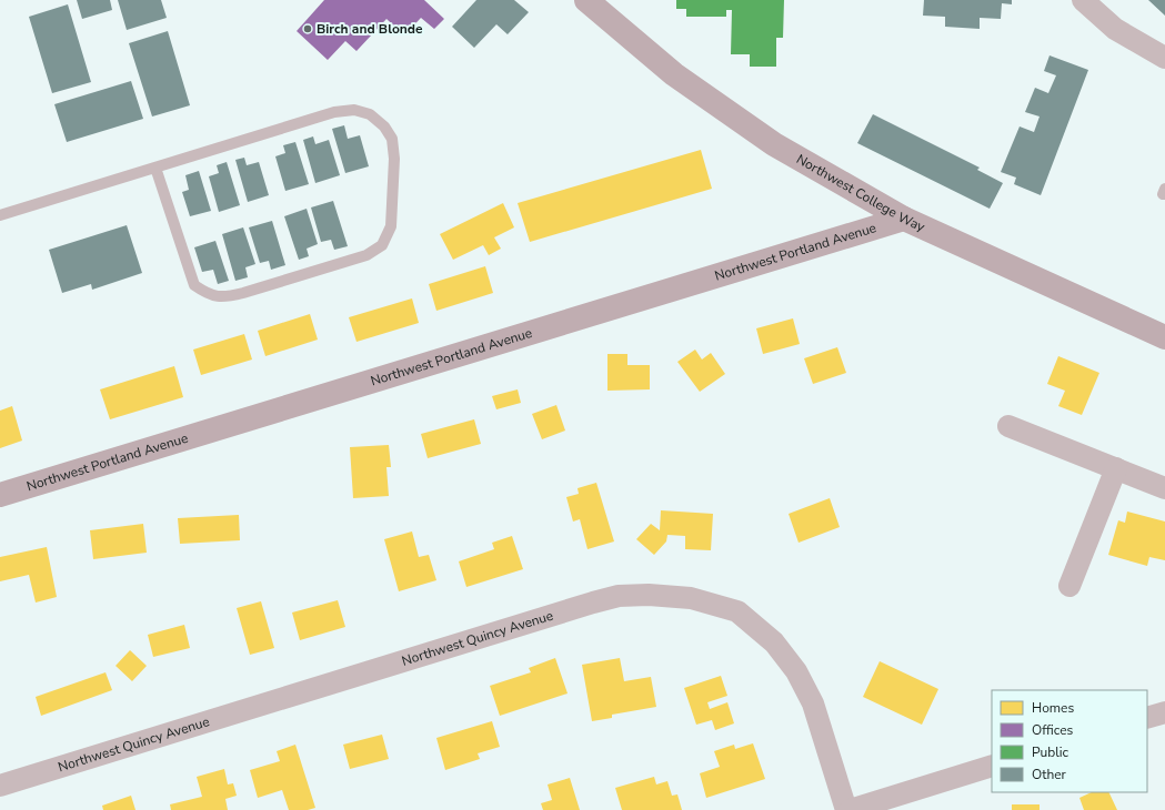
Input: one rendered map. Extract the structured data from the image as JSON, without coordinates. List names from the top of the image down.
{
  "streets": {
    "street": ["Northwest College Way", "Northwest Portland Avenue", "Northwest Quincy Avenue"]
  },
  "crossings": [
    ["Northwest College Way", "Northwest Portland Avenue"]
  ],
  "places": ["Birch and Blonde"],
  "legend": [
    "Homes",
    "Offices",
    "Public",
    "Other"
  ]
}
